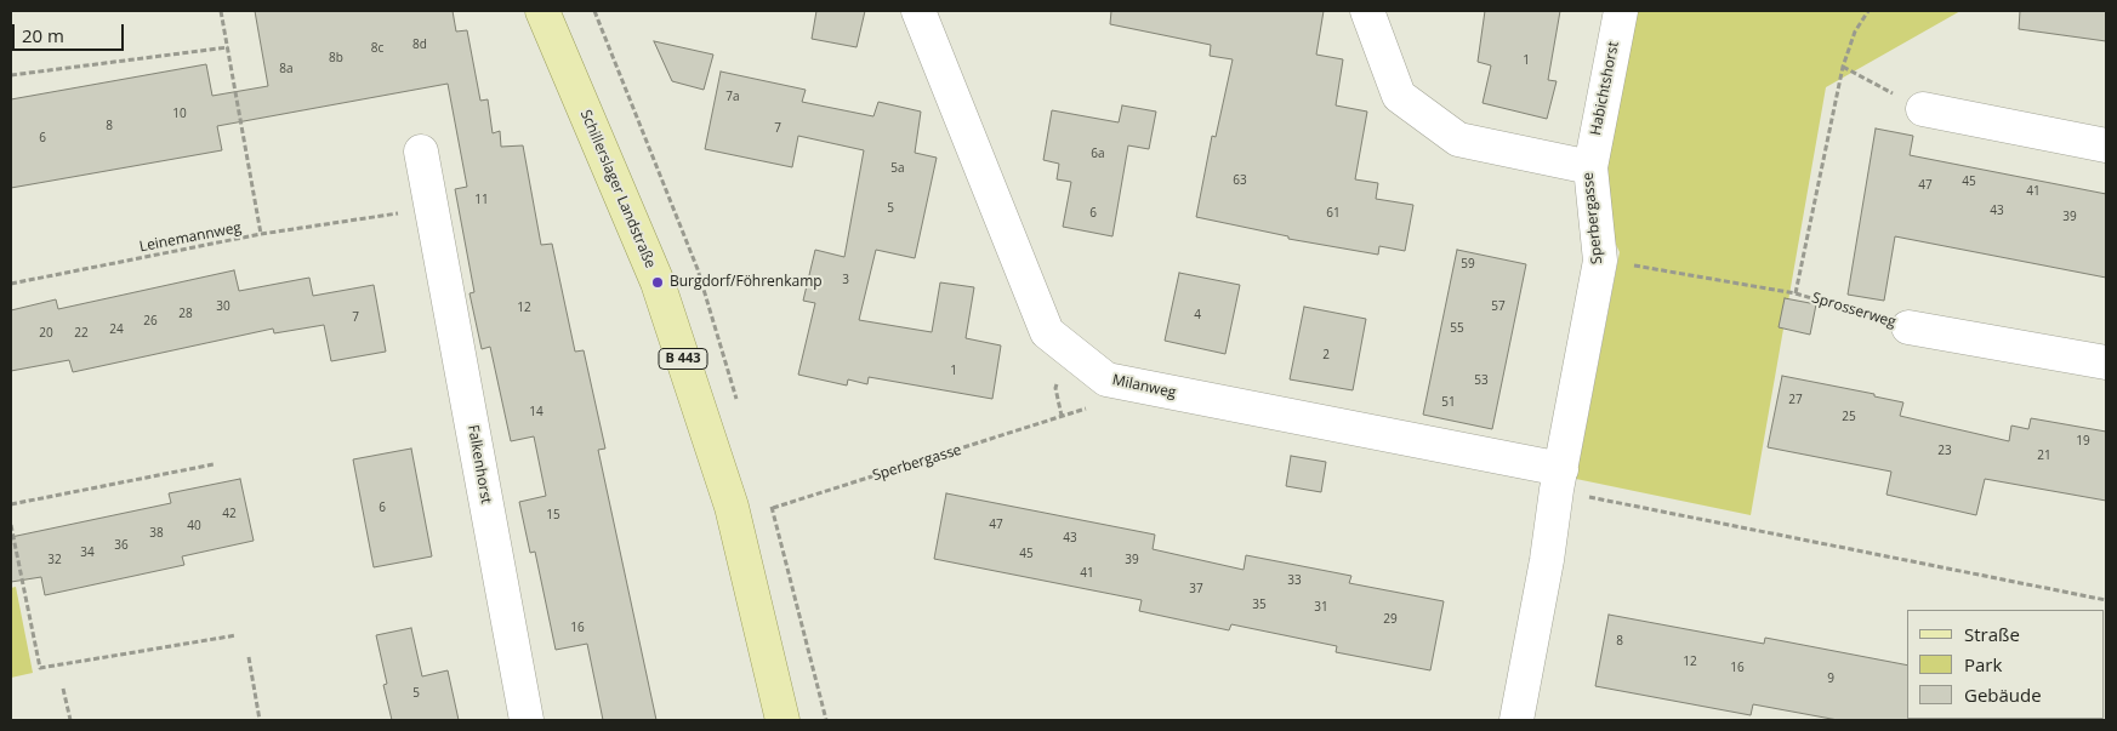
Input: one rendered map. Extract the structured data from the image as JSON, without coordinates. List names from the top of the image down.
{
  "streets": {
    "main road": ["Schillerslager Landstraße", "B 443"],
    "street": [
      "Habichtshorst",
      "Sperbergasse",
      "Sprosserweg",
      "Milanweg",
      "Falkenhorst"
    ],
    "path": ["Leinemannweg"]
  },
  "crossings": [
    ["Habichtshorst", "Sperbergasse"],
    ["Sperbergasse", "Sprosserweg"],
    ["Sperbergasse", "Milanweg"]
  ],
  "places": ["Burgdorf/Föhrenkamp"],
  "house_numbers": [
    "8d",
    "8c",
    "8b",
    "1",
    "8a",
    "7a",
    "10",
    "8",
    "7",
    "6",
    "6a",
    "5a",
    "63",
    "45",
    "47",
    "41",
    "11",
    "5",
    "43",
    "6",
    "61",
    "39",
    "59",
    "3",
    "30",
    "57",
    "12",
    "28",
    "4",
    "7",
    "26",
    "55",
    "24",
    "20",
    "22",
    "2",
    "1",
    "53",
    "27",
    "51",
    "14",
    "25",
    "19",
    "23",
    "21",
    "6",
    "42",
    "15",
    "47",
    "40",
    "38",
    "43",
    "36",
    "34",
    "45",
    "32",
    "39",
    "41",
    "33",
    "37",
    "35",
    "31",
    "29",
    "16",
    "8",
    "12",
    "16",
    "9",
    "5"
  ],
  "legend": ["Straße", "Park", "Gebäude"],
  "scale_bar": "20 m"
}
